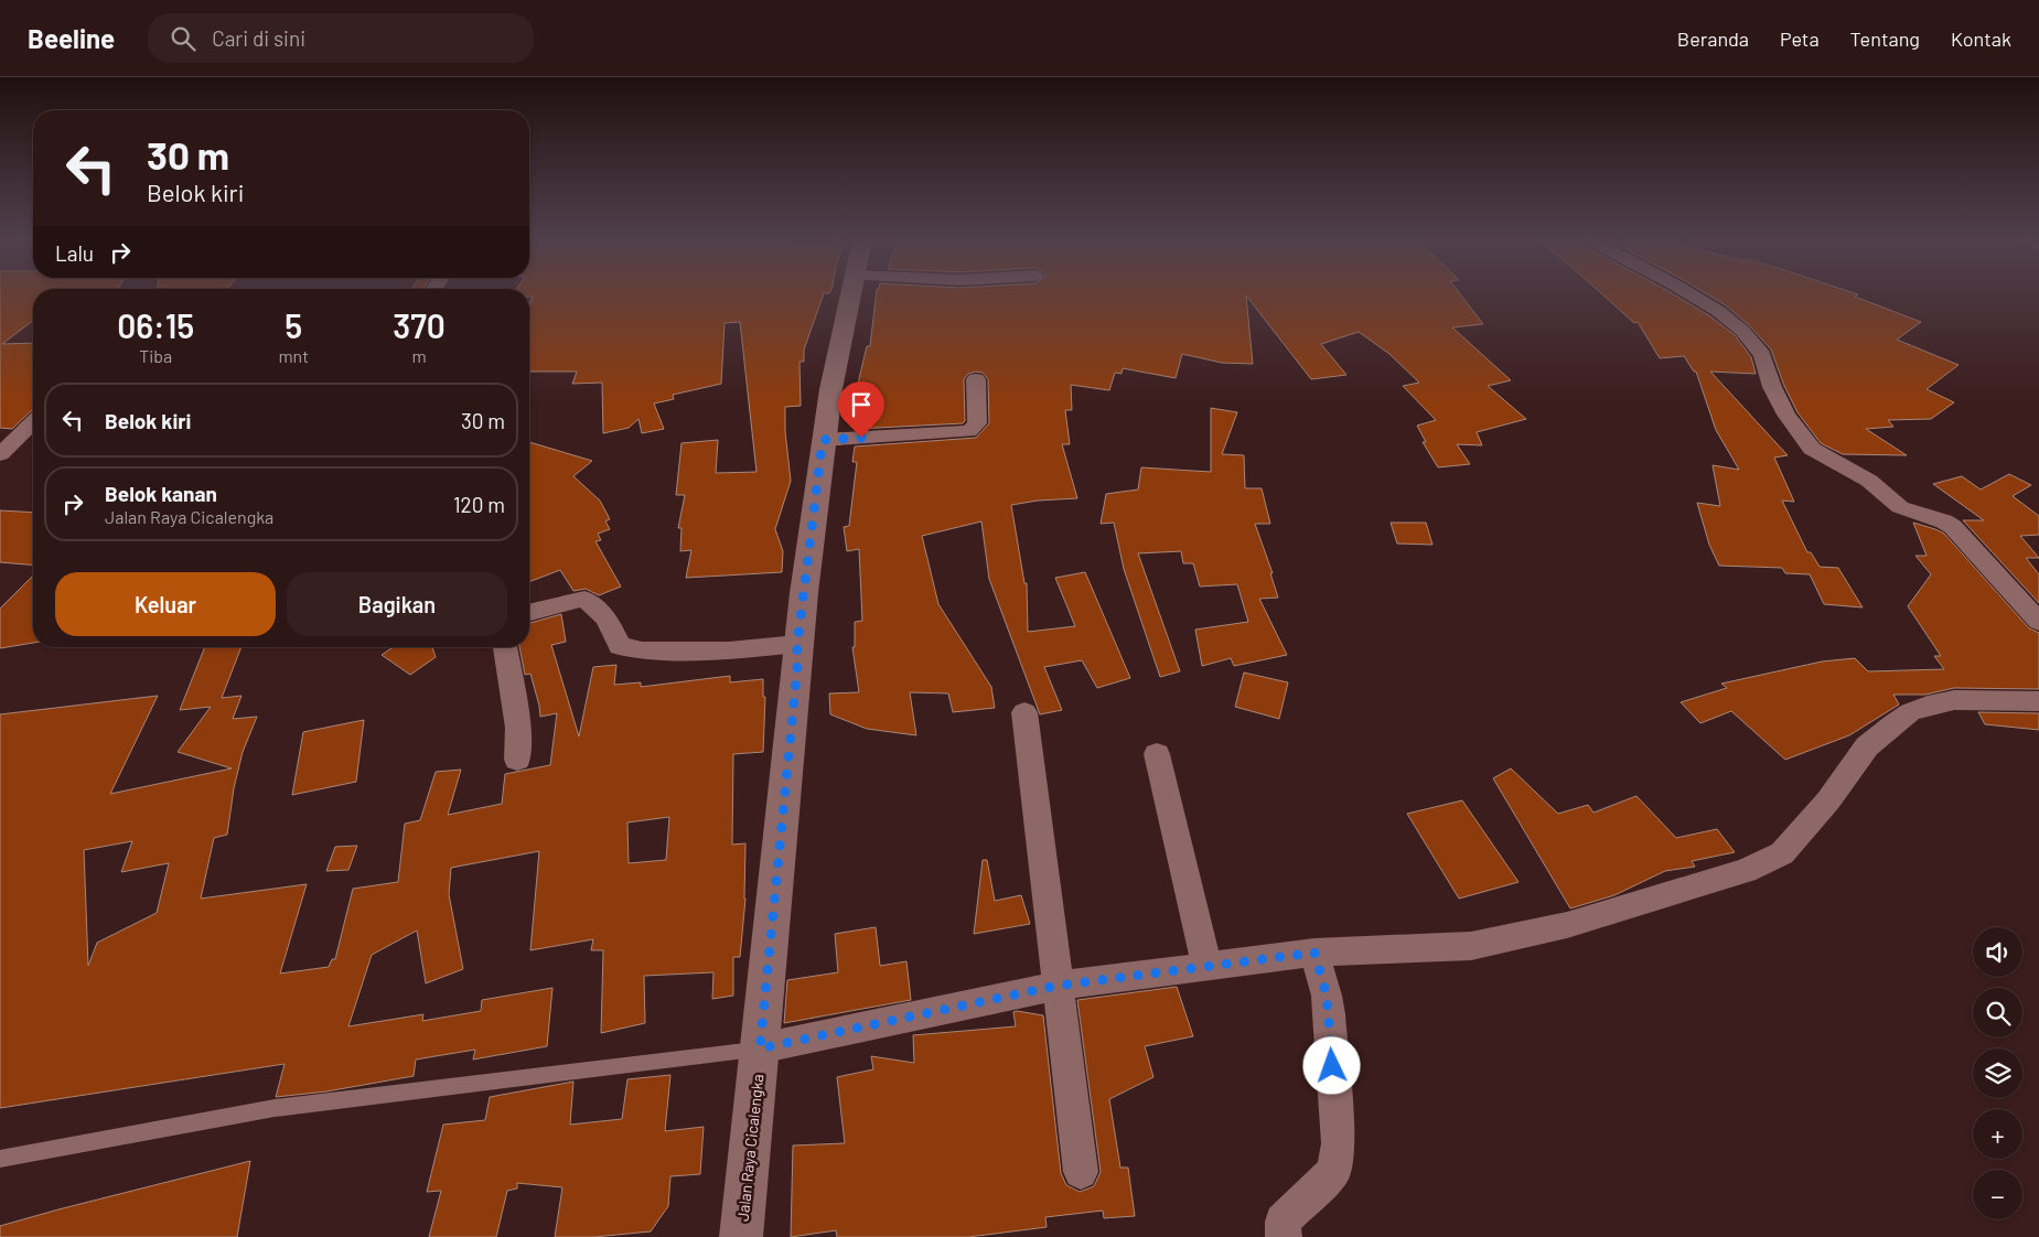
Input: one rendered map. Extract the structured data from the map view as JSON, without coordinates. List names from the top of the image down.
{
  "streets": {
    "main road": ["Jalan Raya Cicalengka"]
  },
  "page": {
    "header": "Beeline",
    "search": "Cari di sini",
    "nav": [
      "Beranda",
      "Peta",
      "Tentang",
      "Kontak"
    ],
    "turn": ["30 m", "Belok kiri"],
    "then": "Lalu",
    "eta": [
      "06:15",
      "Tiba",
      "5",
      "mnt",
      "370",
      "m"
    ],
    "list": [
      {
        "name": "Belok kiri",
        "value": "30 m"
      },
      {
        "name": "Belok kanan",
        "note": "Jalan Raya Cicalengka",
        "value": "120 m"
      }
    ],
    "buttons": ["Keluar", "Bagikan"],
    "map_buttons": ["+", "−"]
  }
}
